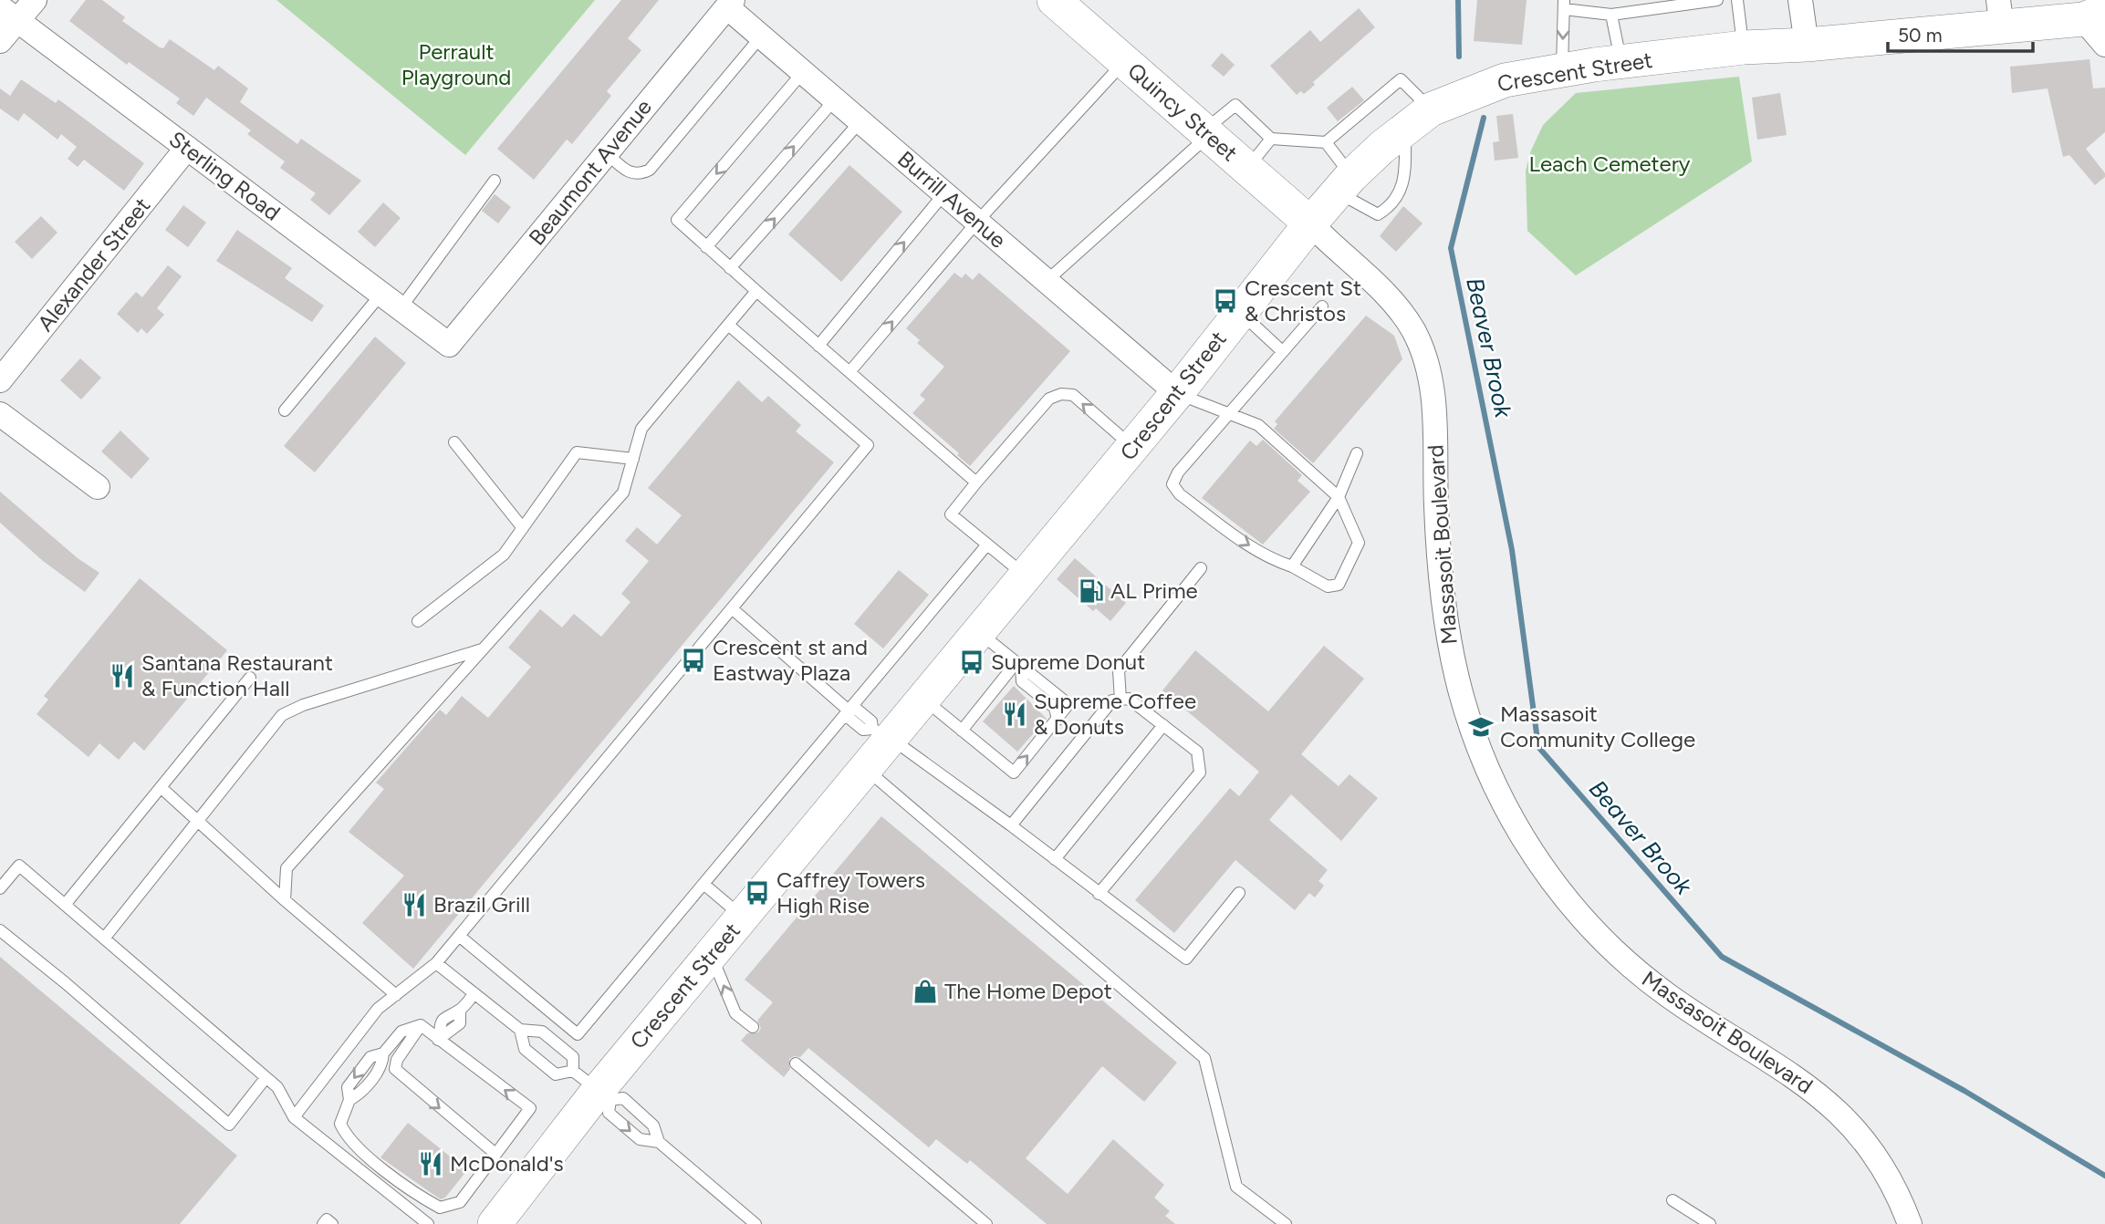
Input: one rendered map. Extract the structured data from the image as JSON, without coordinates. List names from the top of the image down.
{
  "streets": {
    "main road": ["Crescent Street", "Quincy Street"],
    "street": [
      "Beaumont Avenue",
      "Sterling Road",
      "Burrill Avenue",
      "Alexander Street",
      "Massasoit Boulevard"
    ]
  },
  "crossings": [
    ["Crescent Street", "Quincy Street"],
    ["Crescent Street", "Burrill Avenue"],
    ["Crescent Street", "Massasoit Boulevard"],
    ["Quincy Street", "Massasoit Boulevard"],
    ["Beaumont Avenue", "Sterling Road"],
    ["Beaumont Avenue", "Burrill Avenue"],
    ["Sterling Road", "Alexander Street"]
  ],
  "water": ["Beaver Brook"],
  "parks": ["Perrault Playground", "Leach Cemetery"],
  "places": {
    "bus stop": [
      "Crescent St & Christos",
      "Crescent st and Eastway Plaza",
      "Supreme Donut",
      "Caffrey Towers High Rise"
    ],
    "fuel station": ["AL Prime"],
    "restaurant": [
      "Santana Restaurant & Function Hall",
      "Supreme Coffee & Donuts",
      "Brazil Grill",
      "McDonald's"
    ],
    "school or university": ["Massasoit Community College"],
    "shop": ["The Home Depot"]
  },
  "scale_bar": "50 m"
}
